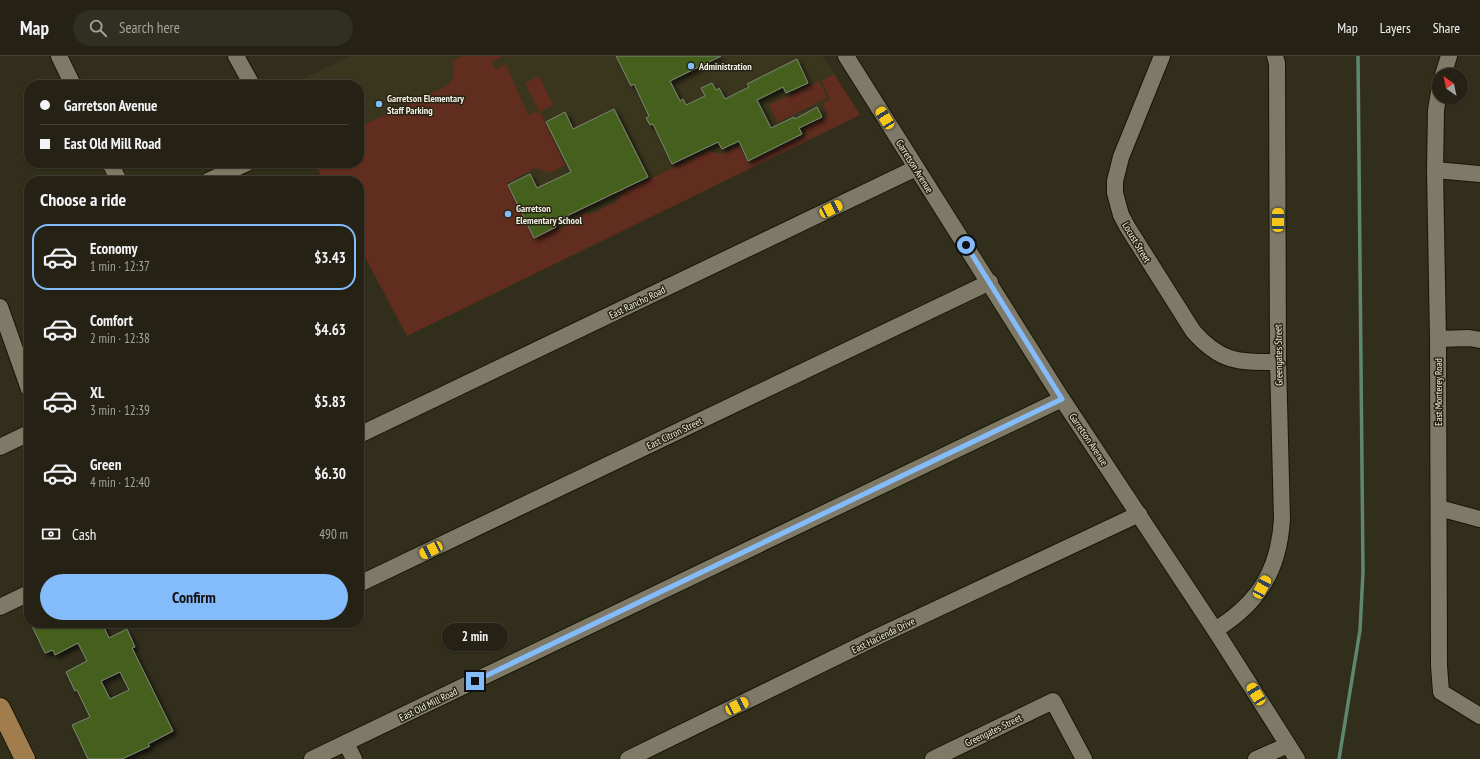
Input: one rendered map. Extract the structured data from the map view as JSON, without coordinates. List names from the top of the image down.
{
  "streets": {
    "street": [
      "Garretson Avenue",
      "Locust Street",
      "East Rancho Road",
      "Greengates Street",
      "East Monterey Road",
      "East Citron Street",
      "East Hacienda Drive",
      "East Old Mill Road"
    ]
  },
  "crossings": [
    ["Garretson Avenue", "East Rancho Road"],
    ["Garretson Avenue", "Greengates Street"],
    ["Garretson Avenue", "East Citron Street"],
    ["Garretson Avenue", "East Hacienda Drive"],
    ["Garretson Avenue", "East Old Mill Road"],
    ["Locust Street", "Greengates Street"]
  ],
  "places": ["Administration", "Garretson Elementary Staff Parking", "Garretson Elementary School"],
  "north": "top left",
  "page": {
    "header": "Map",
    "search": "Search here",
    "nav": ["Map", "Layers", "Share"],
    "banner": ["Garretson Avenue", "East Old Mill Road"],
    "heading": "Choose a ride",
    "list": [
      {
        "name": "Economy",
        "note": "1 min · 12:37",
        "value": "$3.43"
      },
      {
        "name": "Comfort",
        "note": "2 min · 12:38",
        "value": "$4.63"
      },
      {
        "name": "XL",
        "note": "3 min · 12:39",
        "value": "$5.83"
      },
      {
        "name": "Green",
        "note": "4 min · 12:40",
        "value": "$6.30"
      }
    ],
    "pay": ["Cash", "490 m"],
    "buttons": "Confirm",
    "bubble": "2 min"
  }
}
